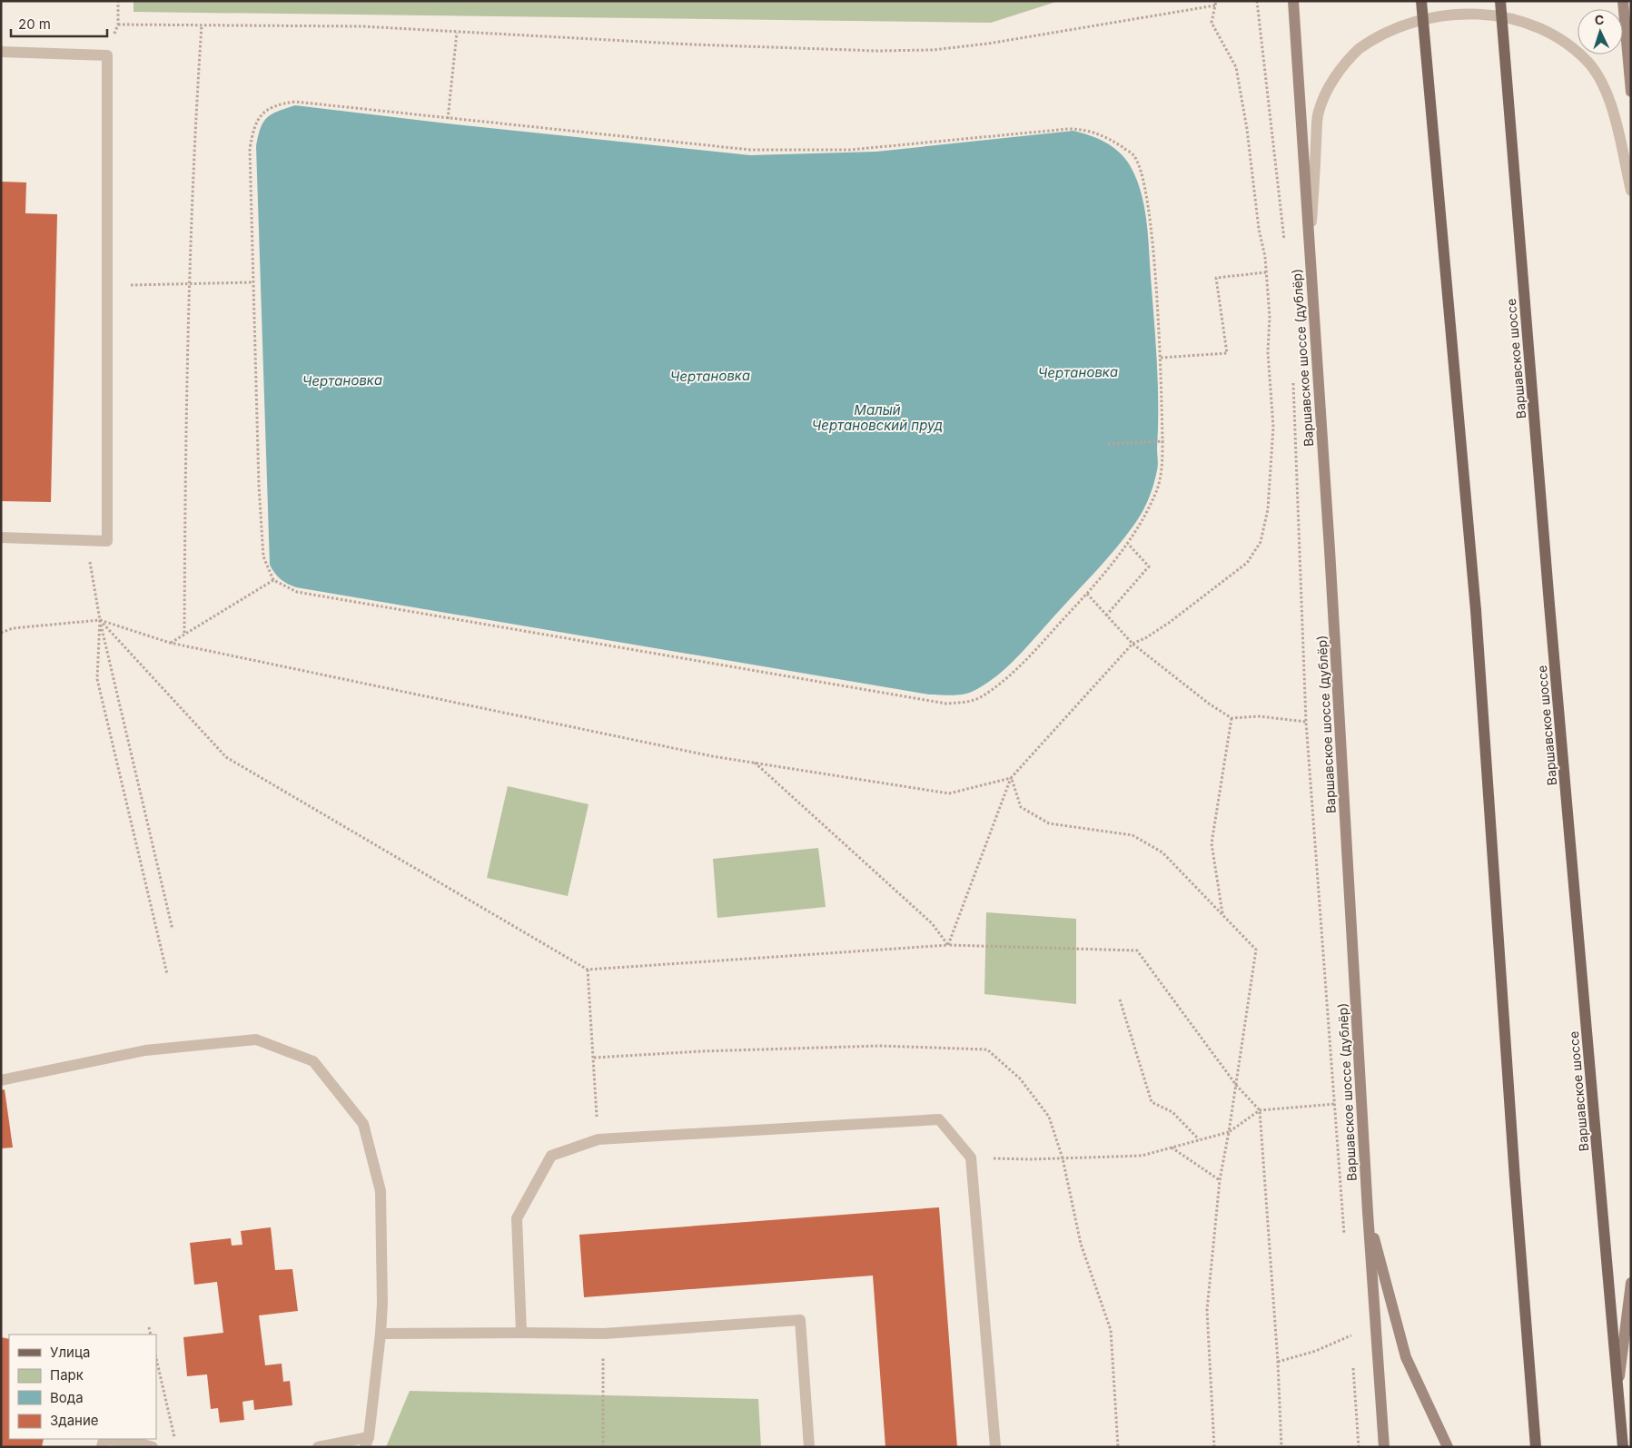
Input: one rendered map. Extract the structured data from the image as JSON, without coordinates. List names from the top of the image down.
{
  "streets": {
    "main road": ["Варшавское шоссе (дублёр)", "Варшавское шоссе"]
  },
  "water": ["Чертановка", "Малый Чертановский пруд"],
  "legend": [
    "Улица",
    "Парк",
    "Вода",
    "Здание"
  ],
  "scale_bar": "20 m",
  "north": "top"
}
